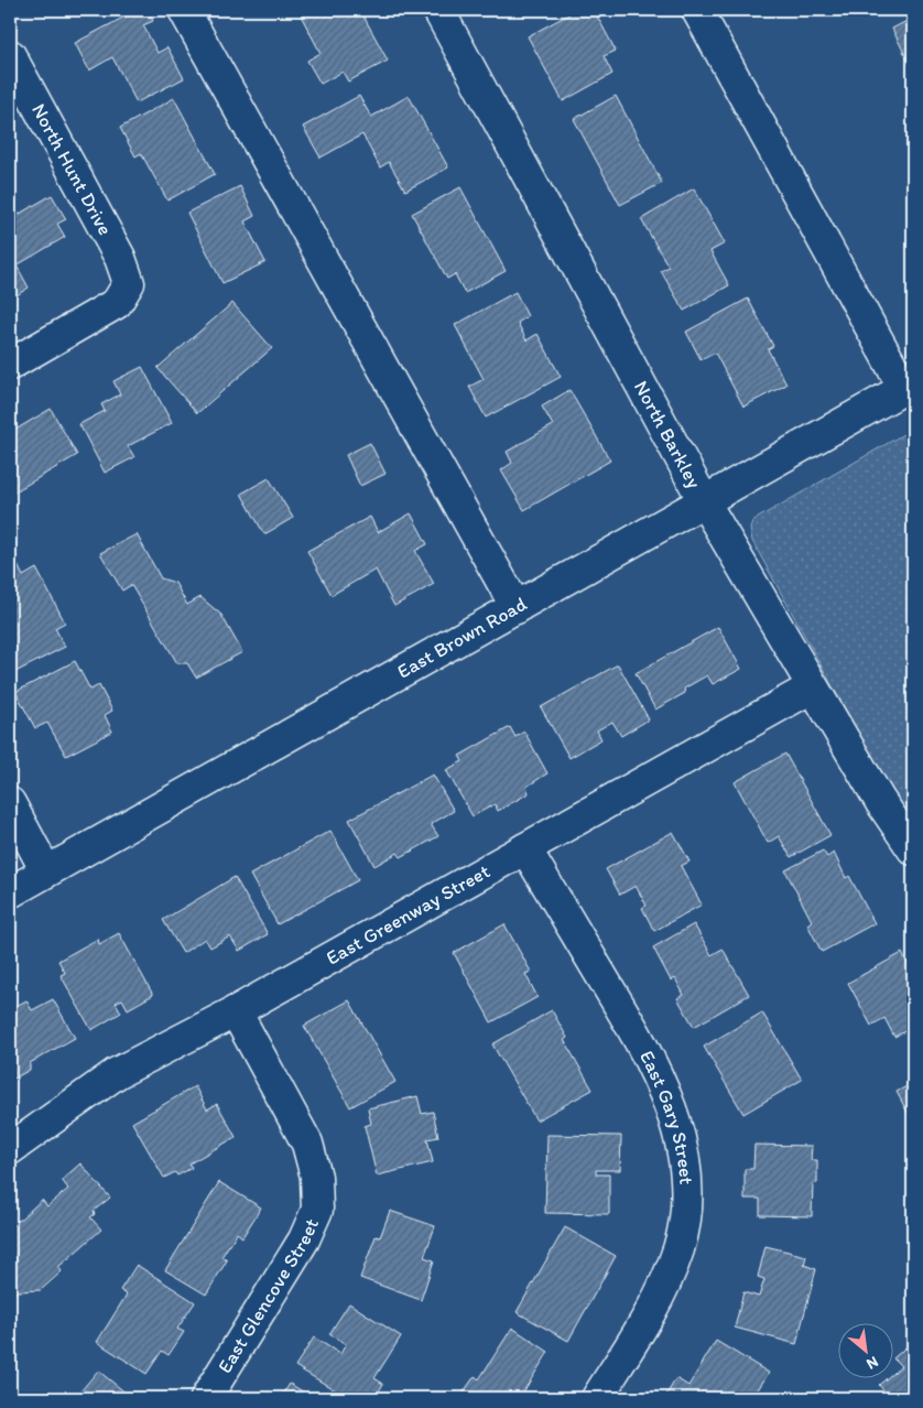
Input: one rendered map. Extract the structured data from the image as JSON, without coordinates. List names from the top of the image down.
{
  "streets": {
    "street": [
      "North Hunt Drive",
      "North Barkley",
      "East Brown Road",
      "East Greenway Street",
      "East Gary Street",
      "East Glencove Street"
    ]
  },
  "crossings": [
    ["North Barkley", "East Brown Road"],
    ["North Barkley", "East Greenway Street"],
    ["East Greenway Street", "East Gary Street"],
    ["East Greenway Street", "East Glencove Street"]
  ],
  "north": "bottom right"
}
